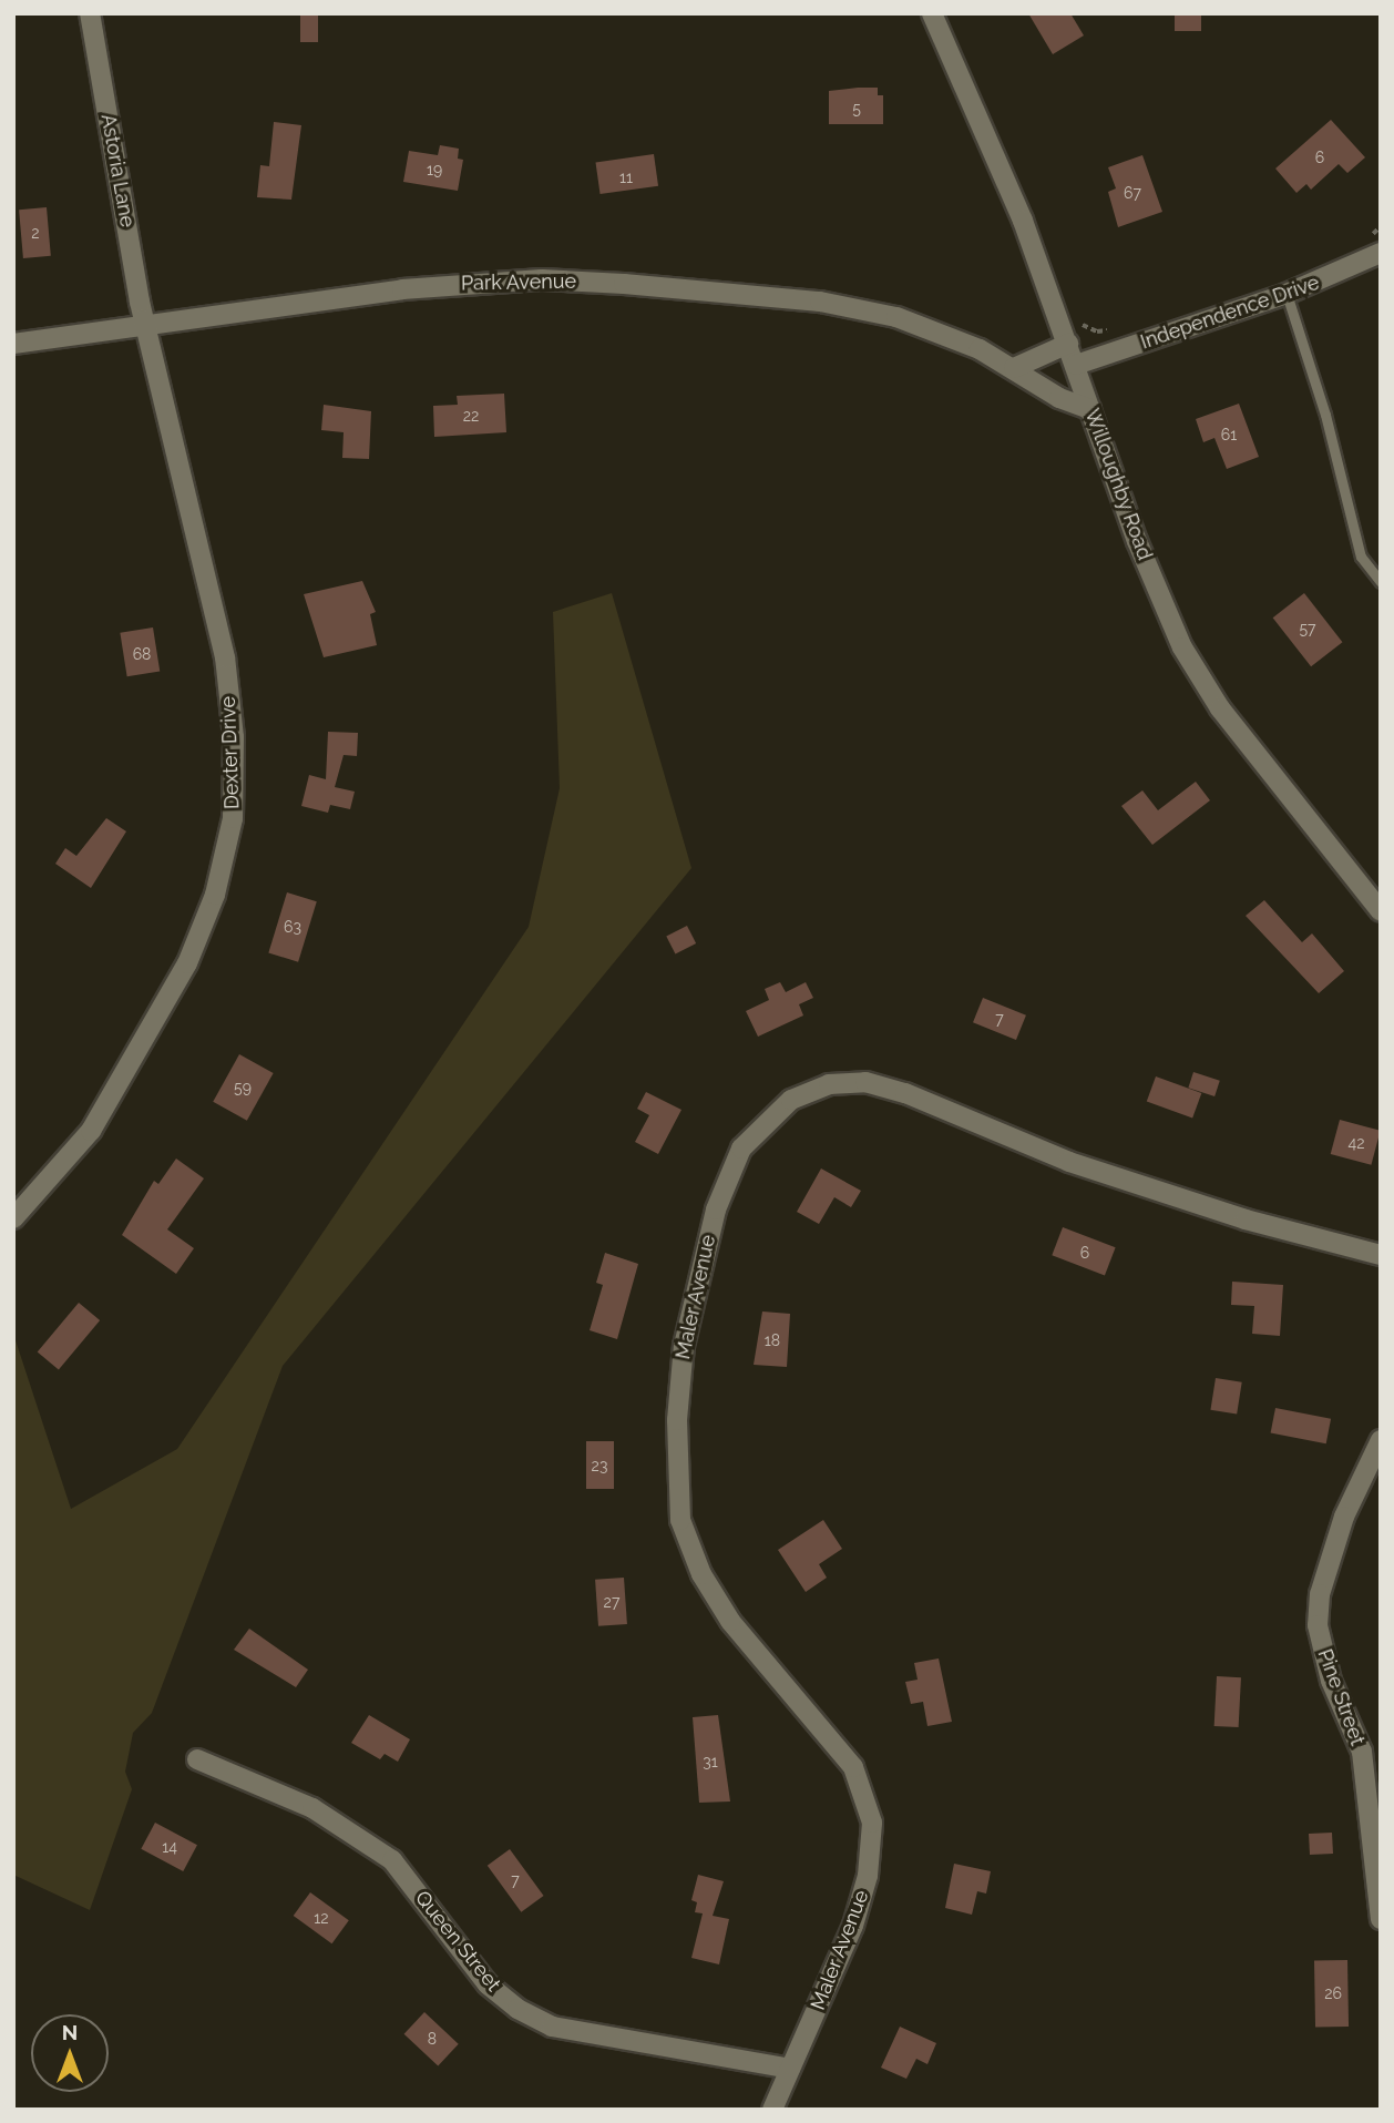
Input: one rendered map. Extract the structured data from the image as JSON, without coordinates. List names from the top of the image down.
{
  "streets": {
    "street": [
      "Astoria Lane",
      "Park Avenue",
      "Independence Drive",
      "Willoughby Road",
      "Dexter Drive",
      "Maler Avenue",
      "Pine Street",
      "Queen Street"
    ]
  },
  "crossings": [
    ["Astoria Lane", "Park Avenue"],
    ["Astoria Lane", "Dexter Drive"],
    ["Park Avenue", "Willoughby Road"],
    ["Park Avenue", "Dexter Drive"],
    ["Independence Drive", "Willoughby Road"],
    ["Maler Avenue", "Queen Street"]
  ],
  "house_numbers": [
    "5",
    "6",
    "19",
    "11",
    "67",
    "2",
    "22",
    "61",
    "57",
    "68",
    "63",
    "7",
    "59",
    "42",
    "6",
    "18",
    "23",
    "27",
    "31",
    "14",
    "7",
    "12",
    "26",
    "8"
  ],
  "north": "top"
}
